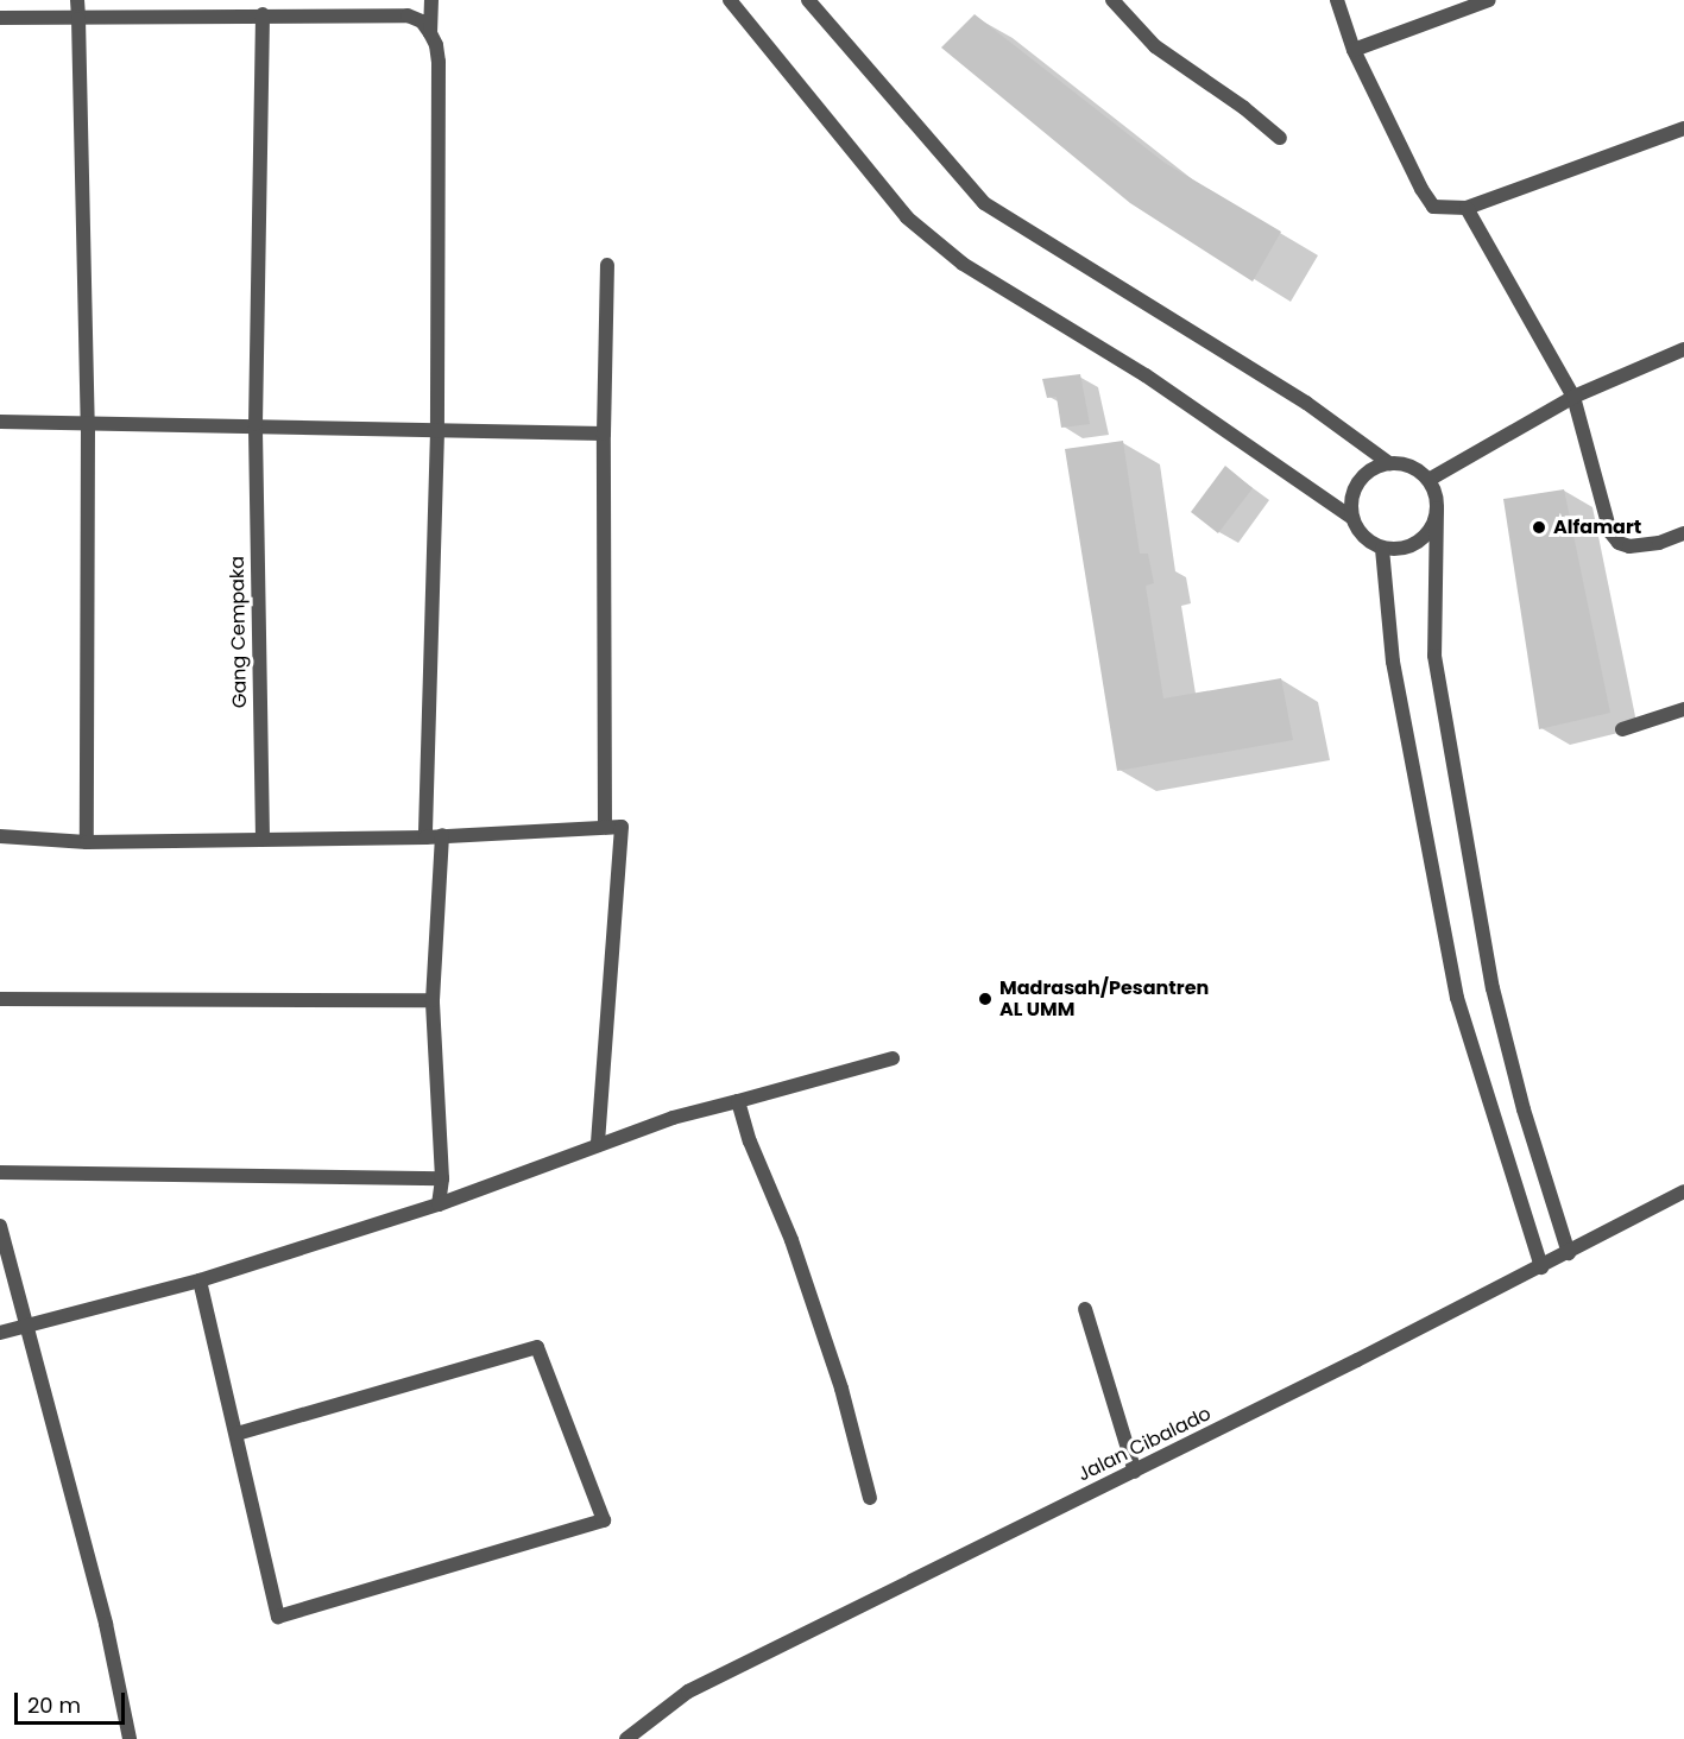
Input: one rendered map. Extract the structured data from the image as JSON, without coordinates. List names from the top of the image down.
{
  "streets": {
    "street": ["Gang Cempaka", "Jalan Cibalado"]
  },
  "places": ["Alfamart", "Madrasah/Pesantren AL UMM"],
  "scale_bar": "20 m"
}
